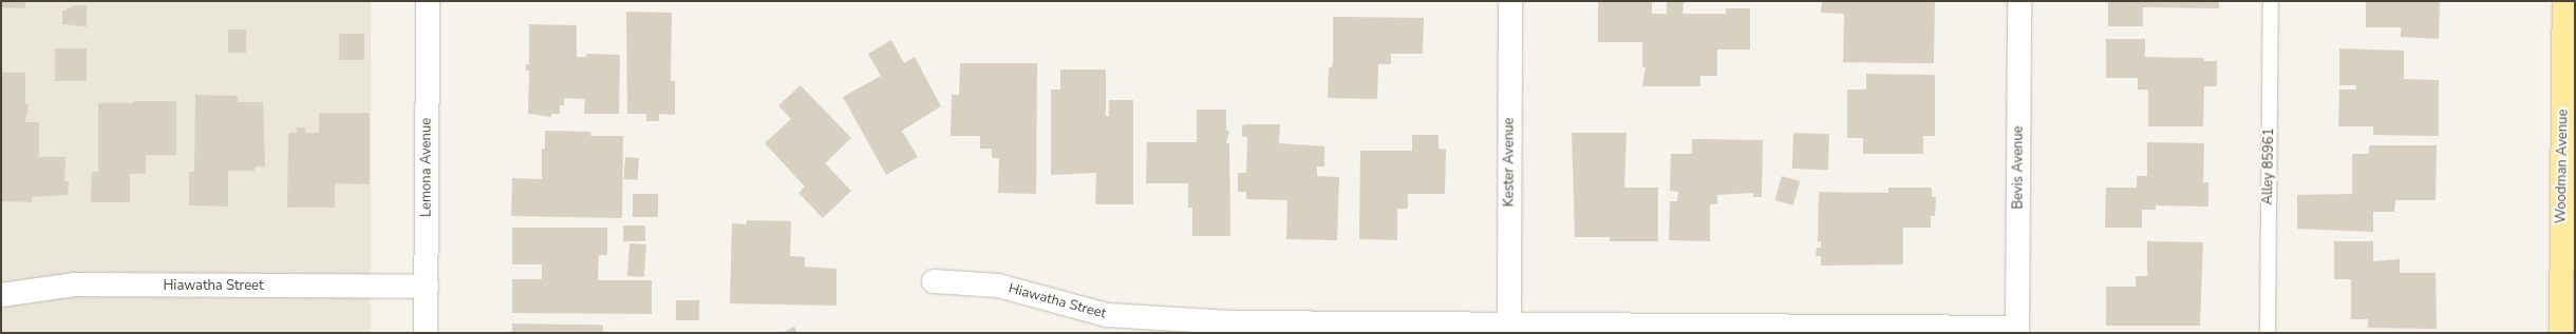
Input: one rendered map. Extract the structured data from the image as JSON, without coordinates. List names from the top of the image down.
{
  "streets": {
    "main road": ["Woodman Avenue"],
    "street": [
      "Kester Avenue",
      "Lemona Avenue",
      "Bevis Avenue",
      "Hiawatha Street"
    ],
    "lane": ["Alley 85961"]
  },
  "crossings": [
    ["Kester Avenue", "Hiawatha Street"],
    ["Lemona Avenue", "Hiawatha Street"],
    ["Bevis Avenue", "Hiawatha Street"]
  ]
}
